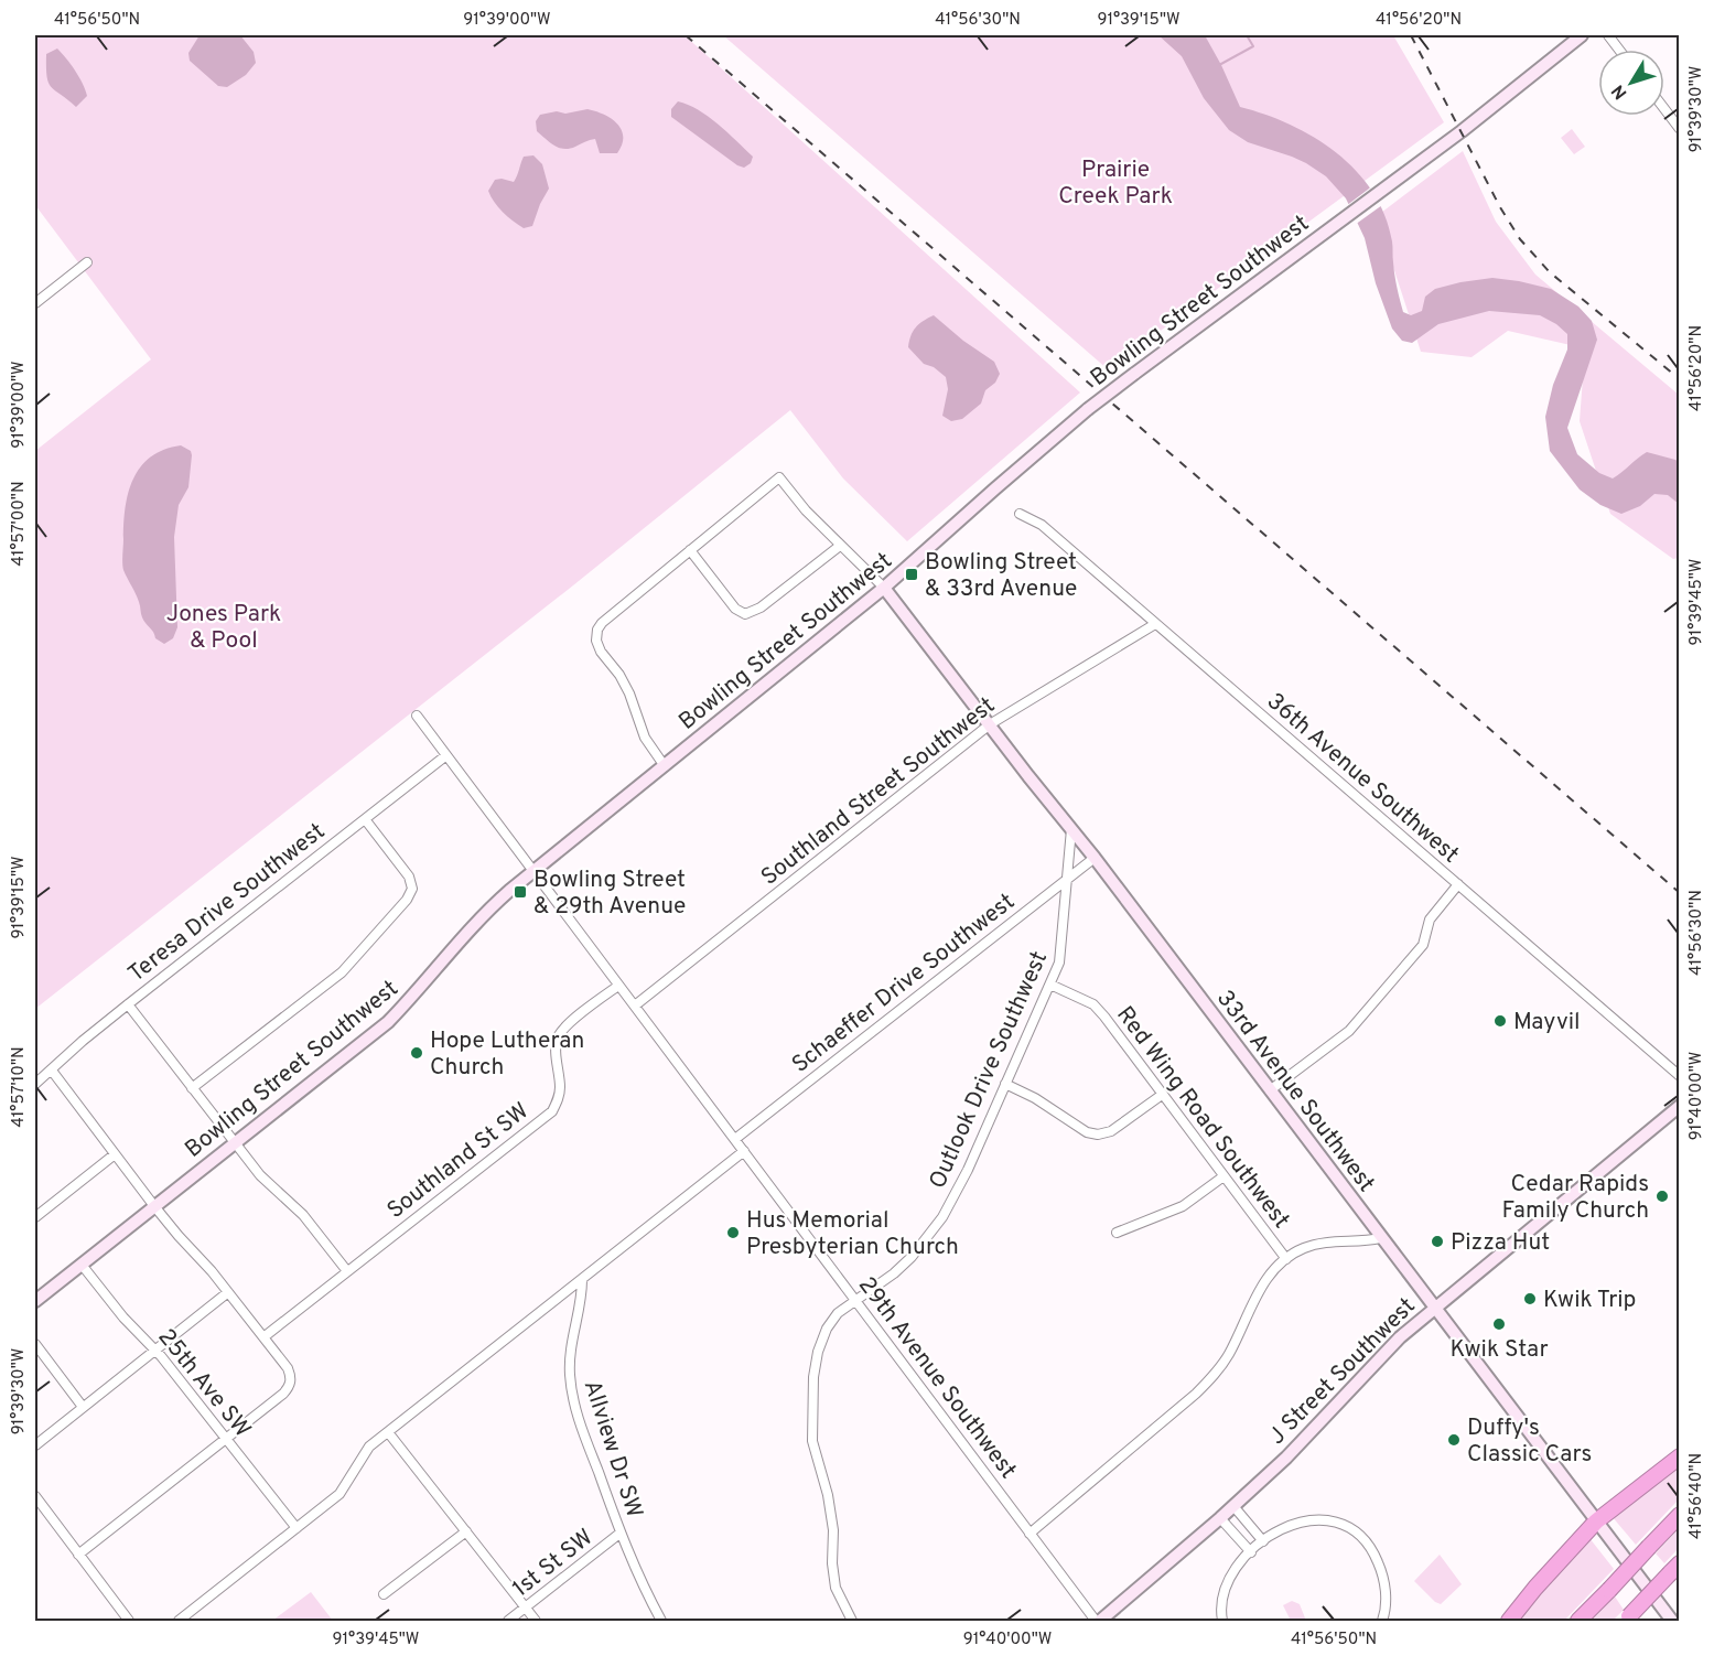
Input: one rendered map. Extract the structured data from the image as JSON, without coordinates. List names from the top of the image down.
{
  "streets": {
    "street": [
      "Bowling Street Southwest",
      "36th Avenue Southwest",
      "Southland Street Southwest",
      "Teresa Drive Southwest",
      "Schaeffer Drive Southwest",
      "Outlook Drive Southwest",
      "33rd Avenue Southwest",
      "Red Wing Road Southwest",
      "Southland St SW",
      "J Street Southwest",
      "29th Avenue Southwest",
      "25th Ave SW",
      "Allview Dr SW",
      "1st St SW"
    ]
  },
  "crossings": [
    ["Bowling Street Southwest", "33rd Avenue Southwest"],
    ["Bowling Street Southwest", "29th Avenue Southwest"],
    ["Bowling Street Southwest", "25th Ave SW"],
    ["36th Avenue Southwest", "Southland Street Southwest"],
    ["Southland Street Southwest", "33rd Avenue Southwest"],
    ["Southland Street Southwest", "29th Avenue Southwest"],
    ["Teresa Drive Southwest", "29th Avenue Southwest"],
    ["Schaeffer Drive Southwest", "Outlook Drive Southwest"],
    ["Schaeffer Drive Southwest", "33rd Avenue Southwest"],
    ["Schaeffer Drive Southwest", "29th Avenue Southwest"],
    ["Outlook Drive Southwest", "33rd Avenue Southwest"],
    ["Outlook Drive Southwest", "Red Wing Road Southwest"],
    ["Outlook Drive Southwest", "29th Avenue Southwest"],
    ["33rd Avenue Southwest", "J Street Southwest"],
    ["Southland St SW", "29th Avenue Southwest"],
    ["J Street Southwest", "29th Avenue Southwest"],
    ["Allview Dr SW", "1st St SW"]
  ],
  "parks": ["Prairie Creek Park", "Jones Park & Pool"],
  "places": {
    "transit": ["Bowling Street & 33rd Avenue", "Bowling Street & 29th Avenue"],
    "other": [
      "Mayvil",
      "Hope Lutheran Church",
      "Cedar Rapids Family Church",
      "Hus Memorial Presbyterian Church",
      "Pizza Hut",
      "Kwik Trip",
      "Kwik Star",
      "Duffy's Classic Cars"
    ]
  },
  "north": "bottom left",
  "coordinates": [
    "41°56'50\"N",
    "91°39'00\"W",
    "41°56'30\"N",
    "91°39'15\"W",
    "41°56'20\"N",
    "91°39'30\"W",
    "41°57'00\"N",
    "91°39'45\"W",
    "41°57'10\"N",
    "91°40'00\"W",
    "41°56'40\"N"
  ]
}
